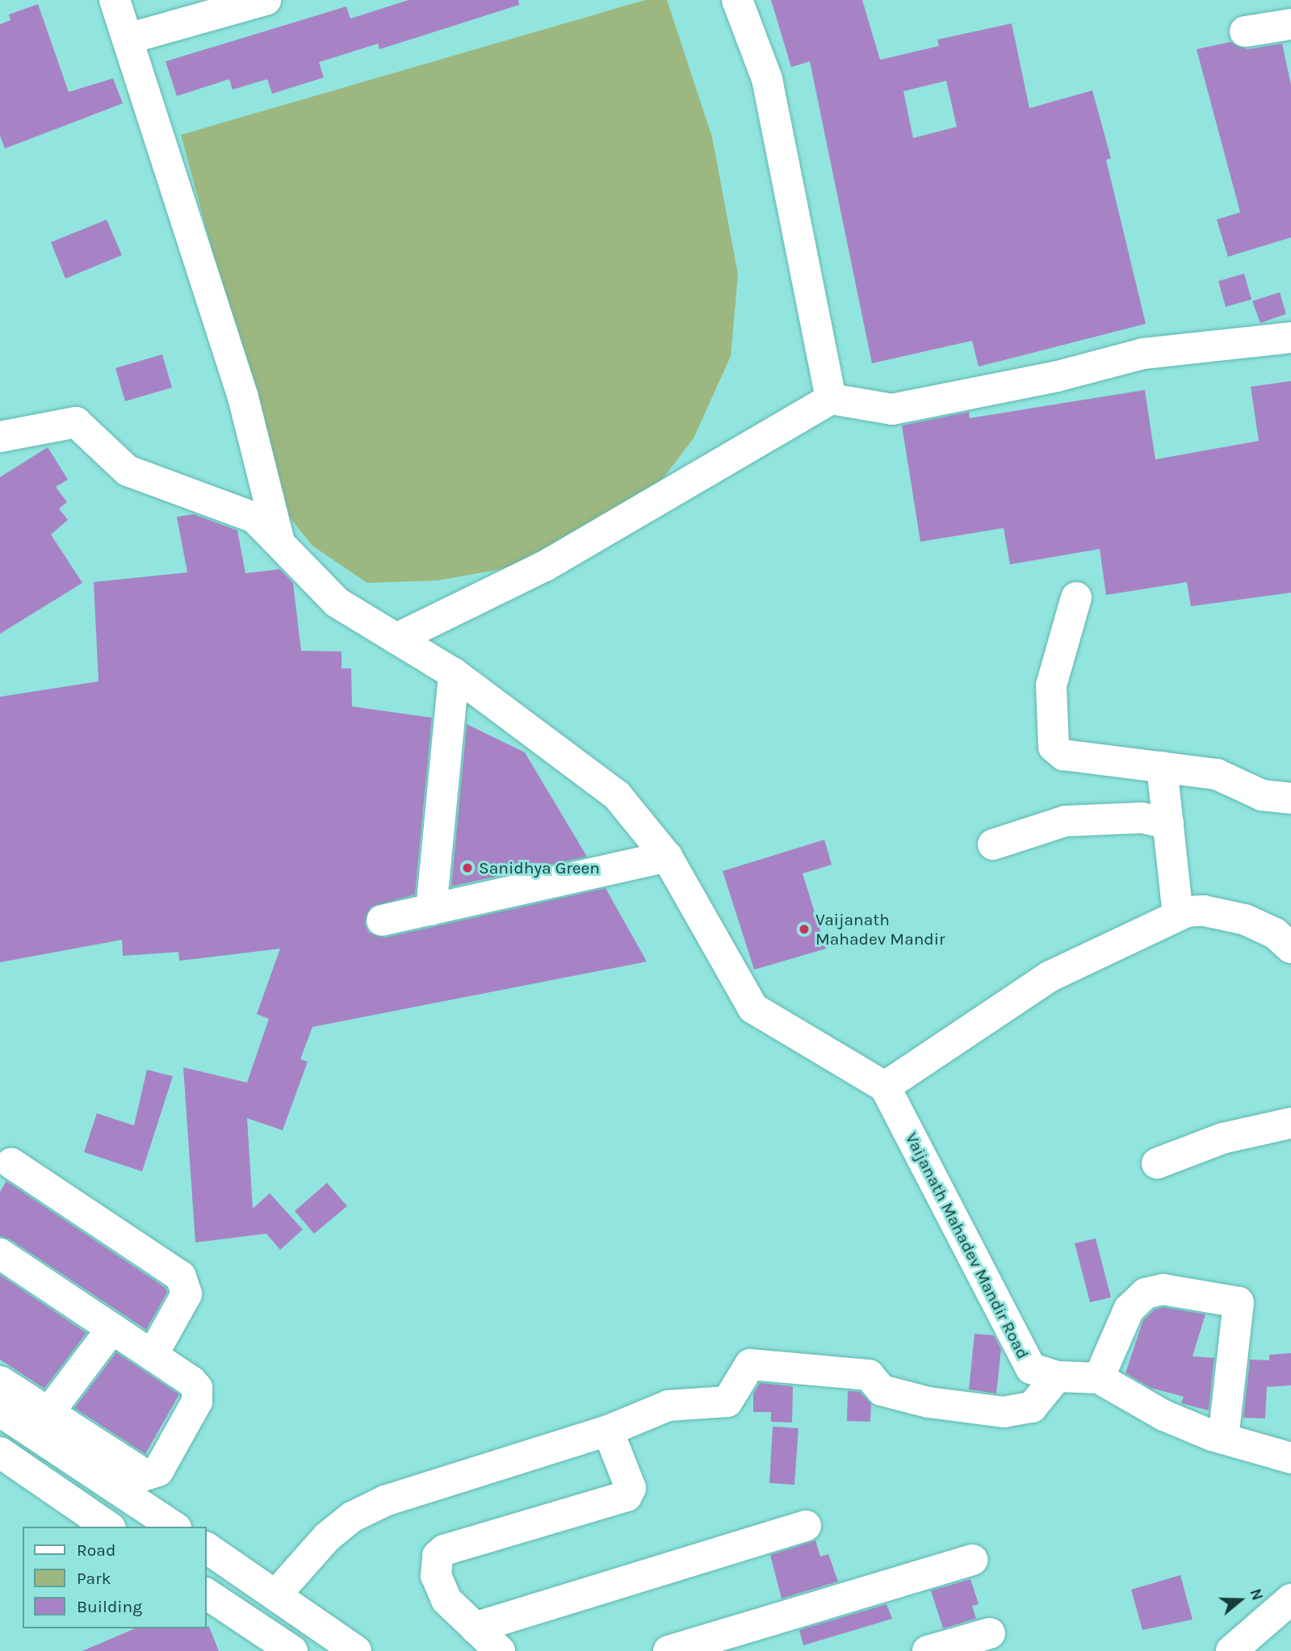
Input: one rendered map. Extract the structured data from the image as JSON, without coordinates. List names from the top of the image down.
{
  "streets": {
    "street": ["Vaijanath Mahadev Mandir Road"]
  },
  "places": ["Sanidhya Green", "Vaijanath Mahadev Mandir"],
  "legend": ["Road", "Park", "Building"],
  "north": "right"
}
